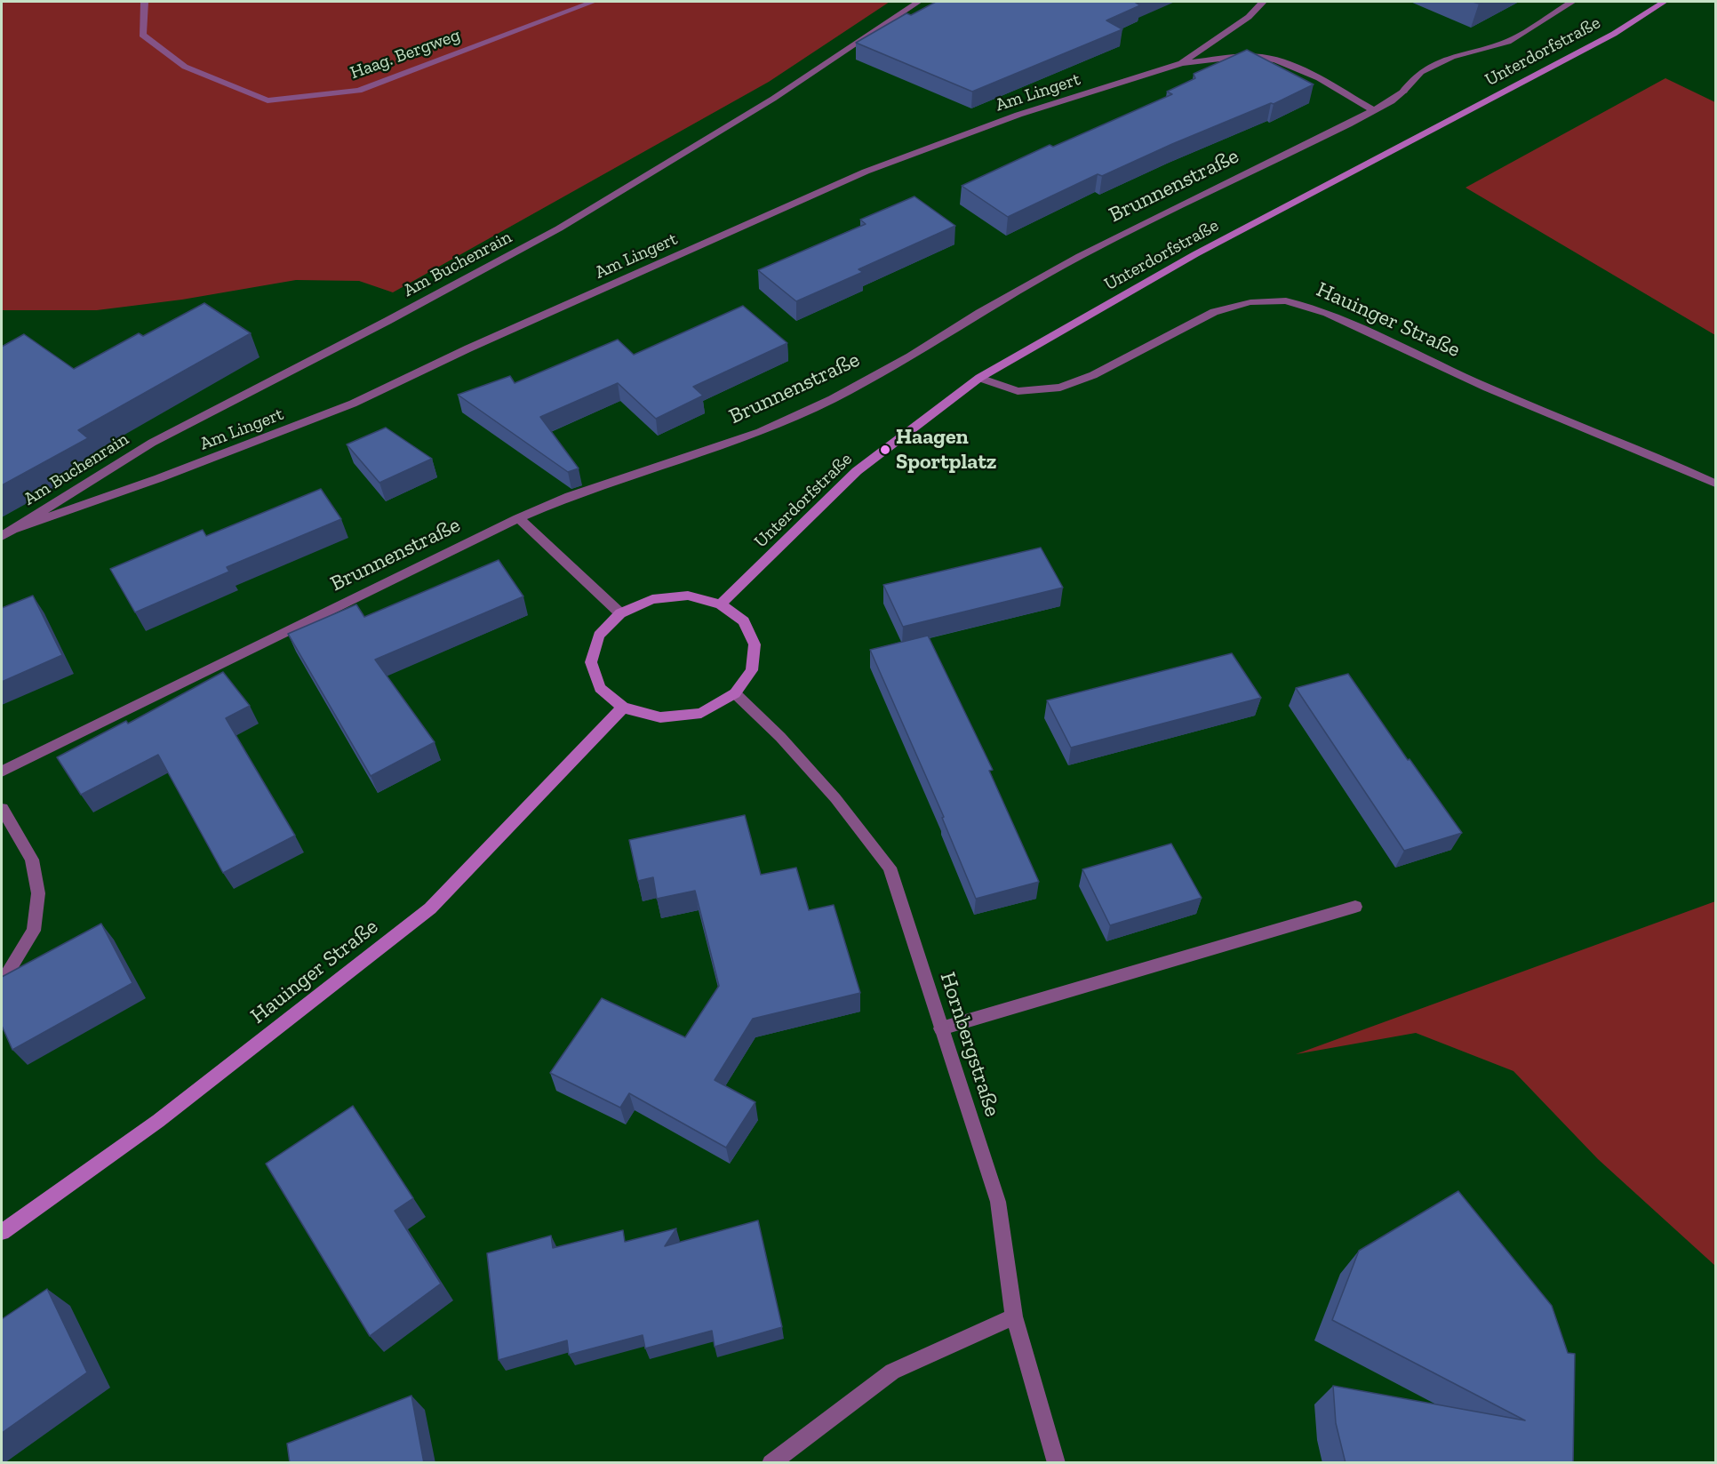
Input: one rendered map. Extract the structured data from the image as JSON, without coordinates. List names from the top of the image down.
{
  "streets": {
    "street": [
      "Unterdorfstraße",
      "Haag. Bergweg",
      "Am Lingert",
      "Brunnenstraße",
      "Am Buchenrain",
      "Hauinger Straße",
      "Hornbergstraße"
    ]
  },
  "crossings": [
    ["Unterdorfstraße", "Brunnenstraße"],
    ["Unterdorfstraße", "Hauinger Straße"],
    ["Unterdorfstraße", "Hornbergstraße"],
    ["Am Lingert", "Am Buchenrain"],
    ["Hauinger Straße", "Hornbergstraße"]
  ],
  "places": ["Haagen Sportplatz"]
}
